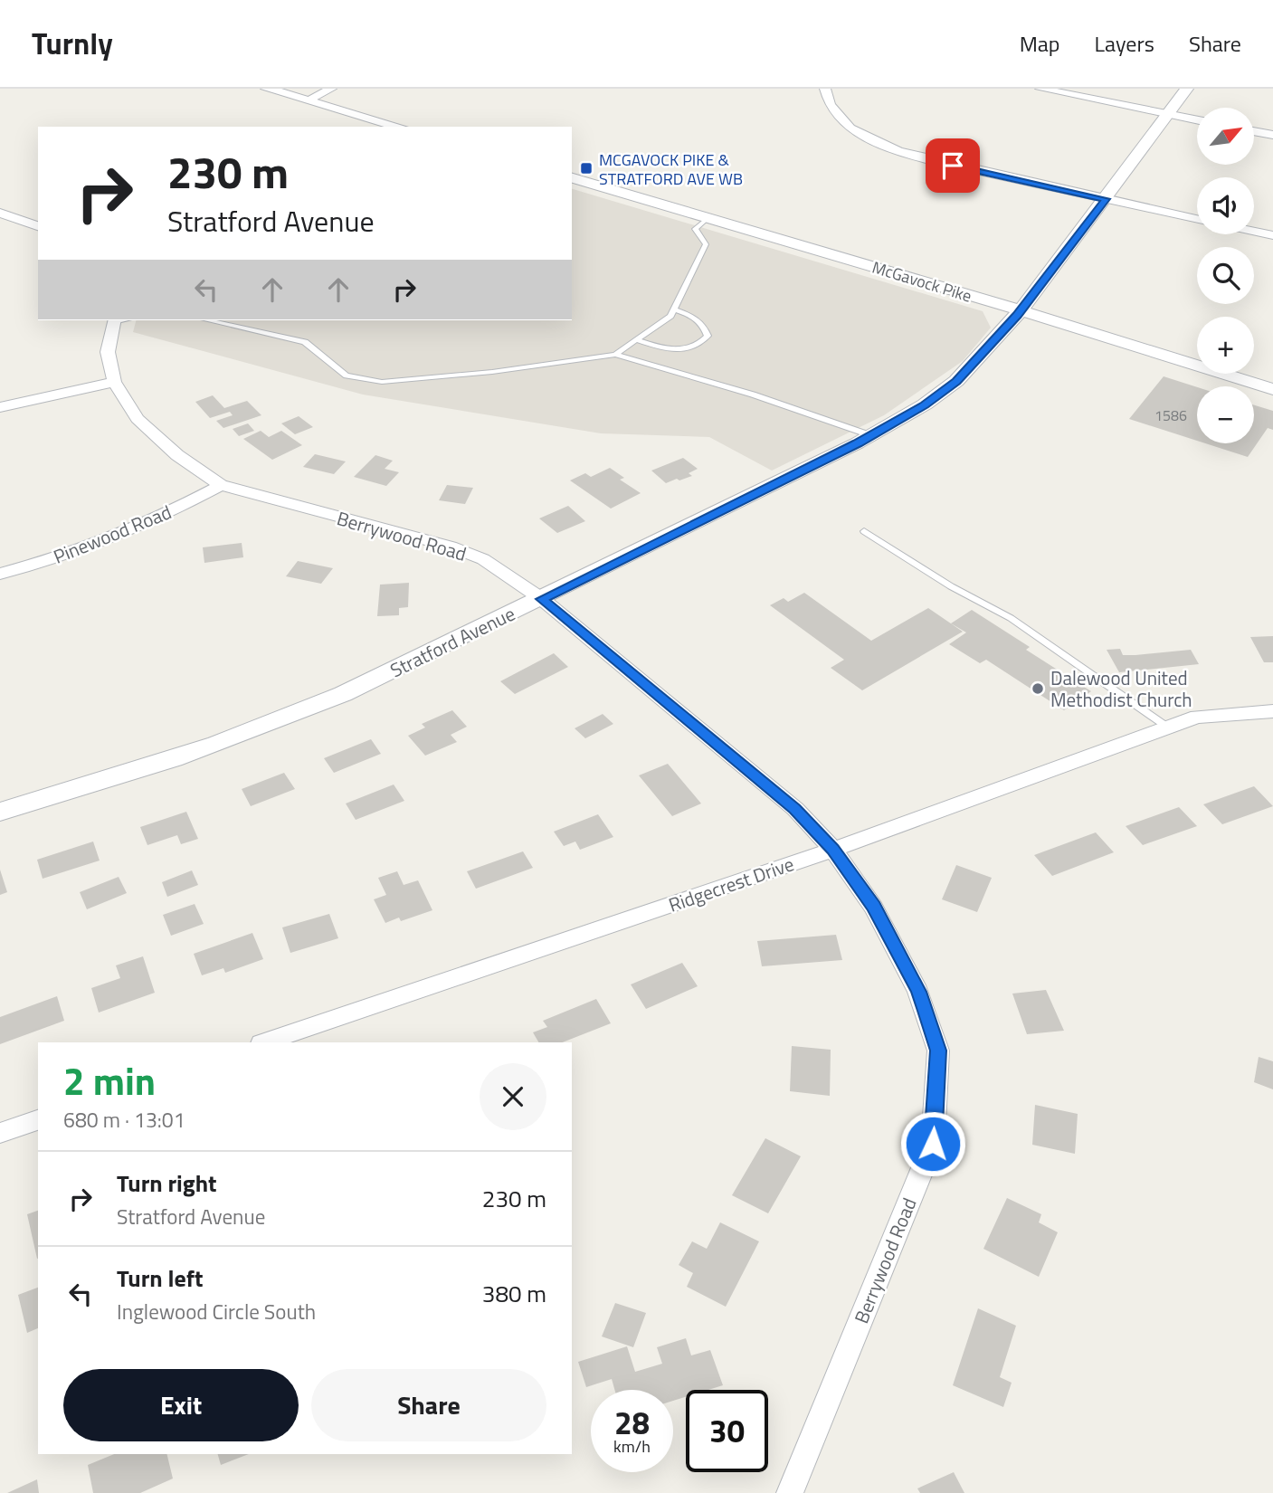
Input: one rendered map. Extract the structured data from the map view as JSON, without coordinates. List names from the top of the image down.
{
  "streets": {
    "street": [
      "McGavock Pike",
      "Pinewood Road",
      "Berrywood Road",
      "Stratford Avenue",
      "Ridgecrest Drive"
    ]
  },
  "crossings": [
    ["McGavock Pike", "Stratford Avenue"],
    ["Pinewood Road", "Berrywood Road"],
    ["Berrywood Road", "Stratford Avenue"],
    ["Berrywood Road", "Ridgecrest Drive"]
  ],
  "places": {
    "transit": ["MCGAVOCK PIKE & STRATFORD AVE WB"],
    "other": ["Dalewood United Methodist Church"]
  },
  "house_numbers": ["1586"],
  "north": "top right",
  "page": {
    "header": "Turnly",
    "nav": ["Map", "Layers", "Share"],
    "map_buttons": ["+", "−"],
    "turn": ["230 m", "Stratford Avenue"],
    "heading": ["2 min", "680 m · 13:01"],
    "list": [
      {
        "name": "Turn right",
        "note": "Stratford Avenue",
        "value": "230 m"
      },
      {
        "name": "Turn left",
        "note": "Inglewood Circle South",
        "value": "380 m"
      }
    ],
    "buttons": ["Exit", "Share"],
    "speed": "28 km/h",
    "limit": "30"
  }
}
